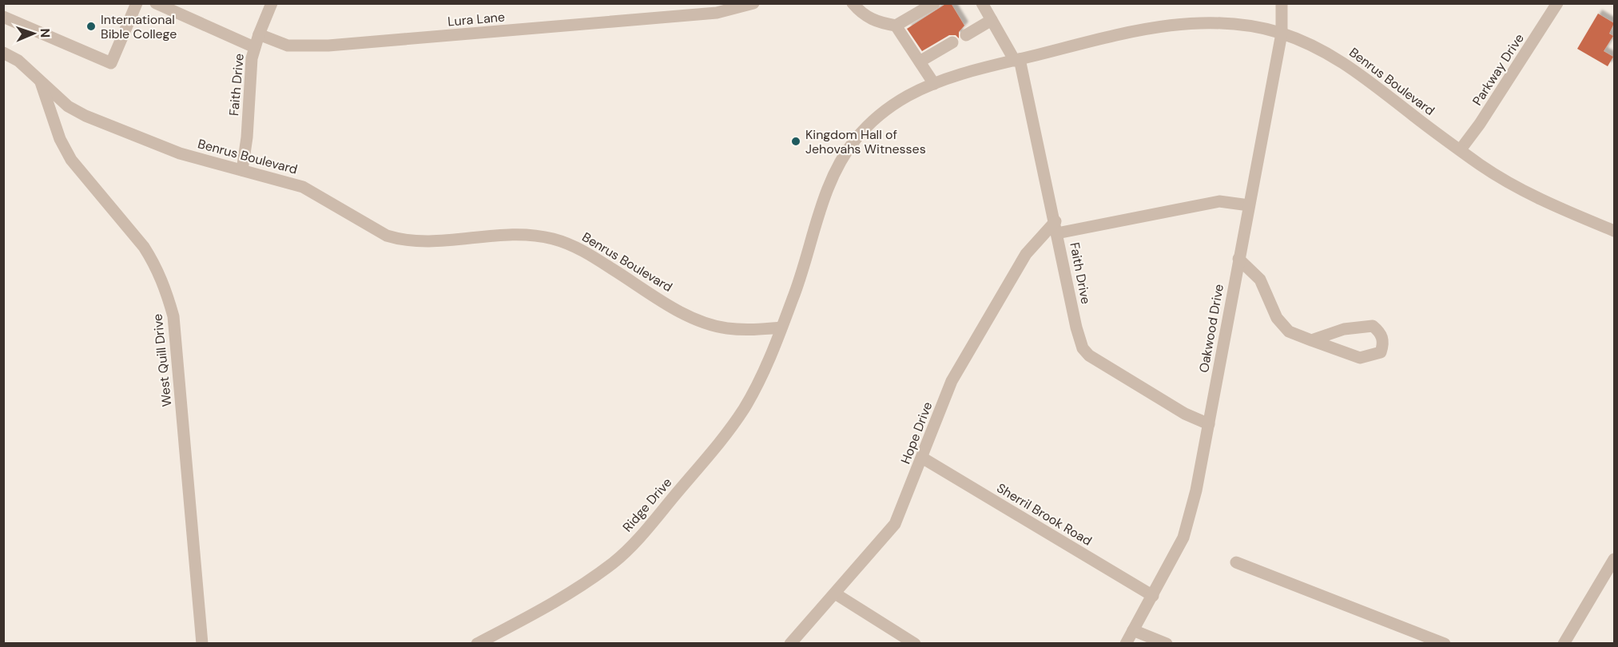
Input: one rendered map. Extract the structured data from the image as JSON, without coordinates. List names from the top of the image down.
{
  "streets": {
    "street": [
      "Lura Lane",
      "Parkway Drive",
      "Benrus Boulevard",
      "Faith Drive",
      "Oakwood Drive",
      "West Quill Drive",
      "Hope Drive",
      "Ridge Drive",
      "Sherril Brook Road"
    ]
  },
  "crossings": [
    ["Lura Lane", "Faith Drive"],
    ["Parkway Drive", "Benrus Boulevard"],
    ["Benrus Boulevard", "Faith Drive"],
    ["Benrus Boulevard", "Oakwood Drive"],
    ["Benrus Boulevard", "West Quill Drive"],
    ["Benrus Boulevard", "Ridge Drive"],
    ["Faith Drive", "Oakwood Drive"],
    ["Faith Drive", "Hope Drive"],
    ["Oakwood Drive", "Sherril Brook Road"],
    ["Hope Drive", "Sherril Brook Road"]
  ],
  "places": ["International Bible College", "Kingdom Hall of Jehovahs Witnesses"],
  "north": "right"
}
